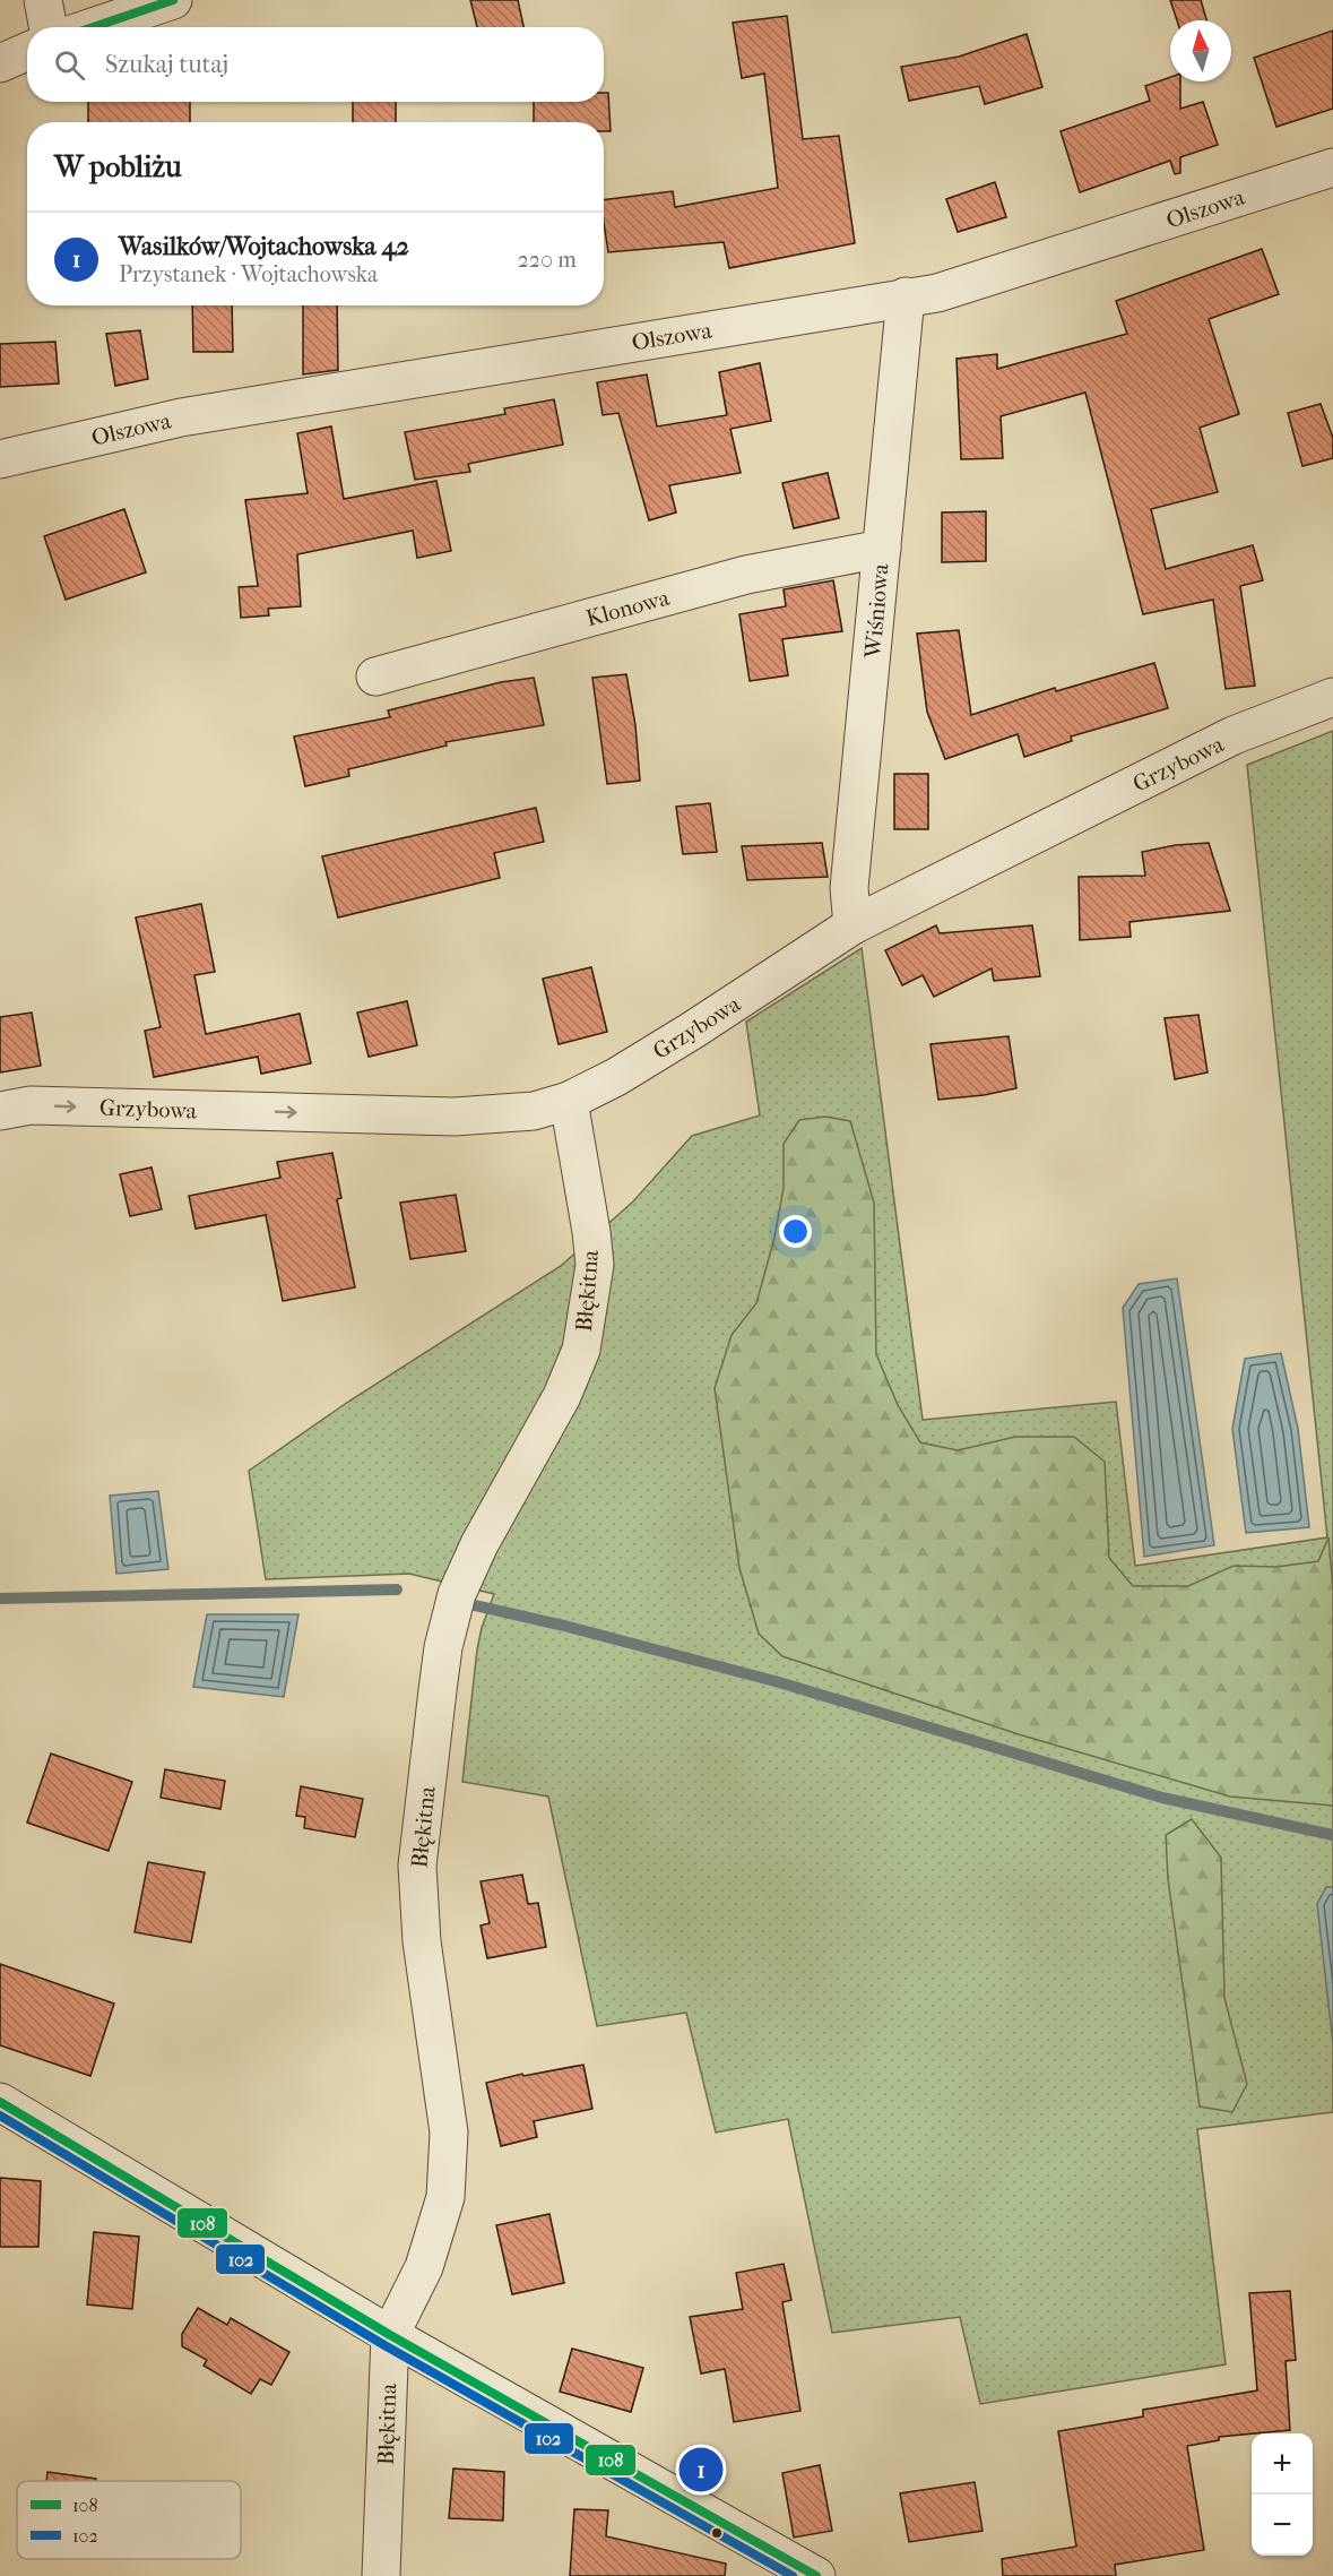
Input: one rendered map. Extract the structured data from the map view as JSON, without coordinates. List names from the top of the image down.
{
  "streets": {
    "street": [
      "Olszowa",
      "Klonowa",
      "Wiśniowa",
      "Grzybowa",
      "Błękitna"
    ]
  },
  "crossings": [
    ["Olszowa", "Wiśniowa"],
    ["Klonowa", "Wiśniowa"],
    ["Wiśniowa", "Grzybowa"],
    ["Grzybowa", "Błękitna"]
  ],
  "one_way": ["Grzybowa"],
  "lines": ["transit line 108", "transit line 102"],
  "legend": ["108", "102"],
  "north": "top",
  "page": {
    "search": "Szukaj tutaj",
    "heading": "W pobliżu",
    "list": [
      {
        "mark": "1",
        "name": "Wasilków/Wojtachowska 42",
        "note": "Przystanek · Wojtachowska",
        "value": "220 m"
      }
    ],
    "map_buttons": ["+", "−"],
    "pins": "1"
  }
}
